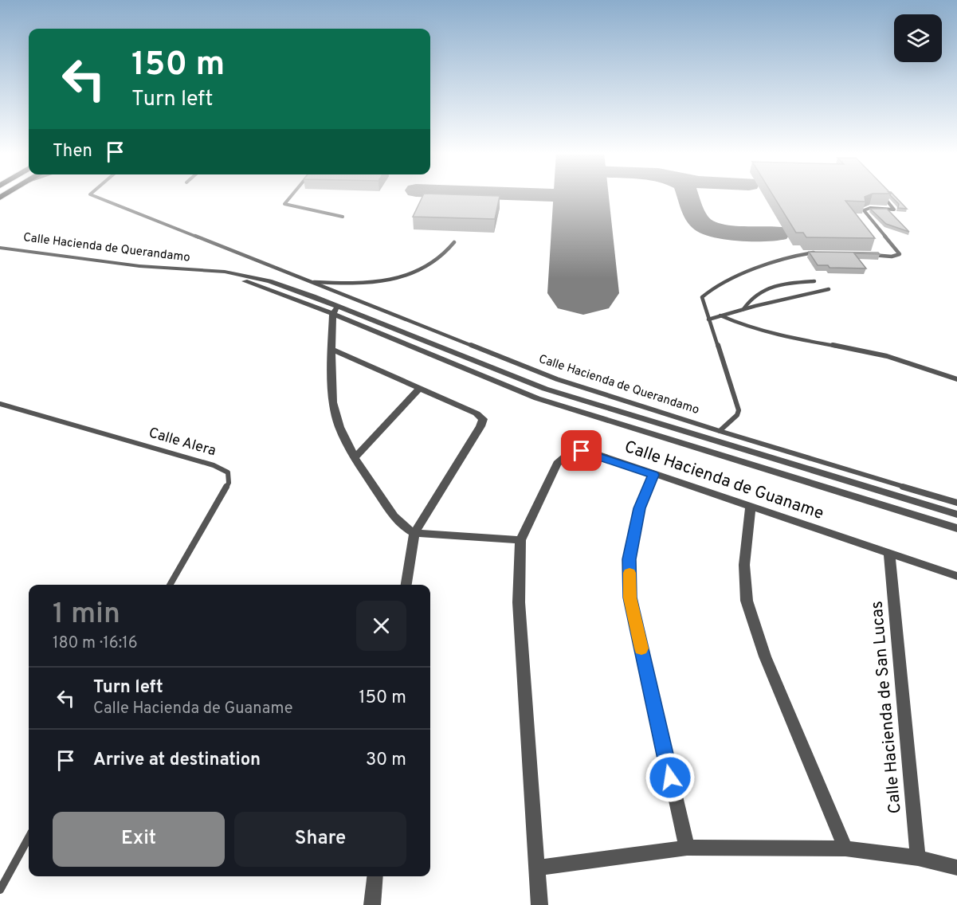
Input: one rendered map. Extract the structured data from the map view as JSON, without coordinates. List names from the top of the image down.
{
  "streets": {
    "street": ["Calle Hacienda de Querandamo", "Calle Hacienda de Guaname", "Calle Hacienda de San Lucas"],
    "lane": ["Calle Alera"]
  },
  "crossings": [
    ["Calle Hacienda de Guaname", "Calle Hacienda de San Lucas"]
  ],
  "page": {
    "turn": ["150 m", "Turn left"],
    "then": "Then",
    "heading": ["1 min", "180 m · 16:16"],
    "list": [
      {
        "name": "Turn left",
        "note": "Calle Hacienda de Guaname",
        "value": "150 m"
      },
      {
        "name": "Arrive at destination",
        "value": "30 m"
      }
    ],
    "buttons": ["Exit", "Share"]
  }
}
